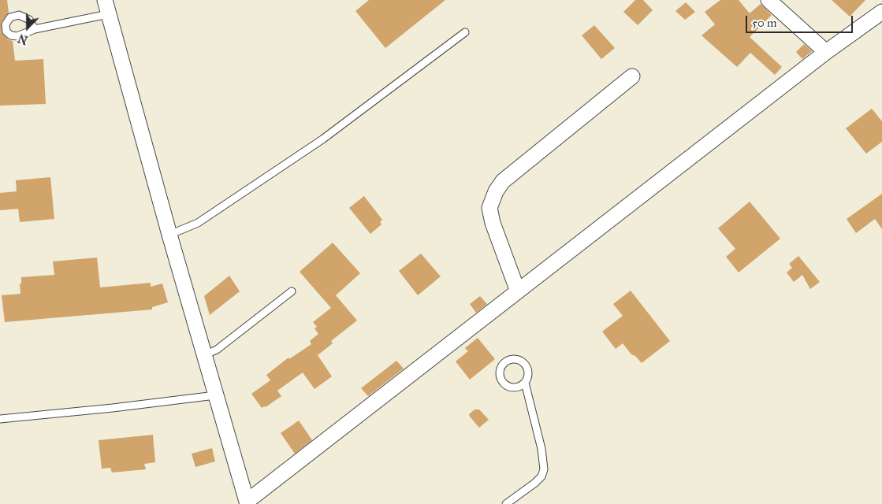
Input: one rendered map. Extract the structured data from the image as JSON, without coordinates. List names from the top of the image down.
{
  "scale_bar": "50 m",
  "north": "bottom"
}
